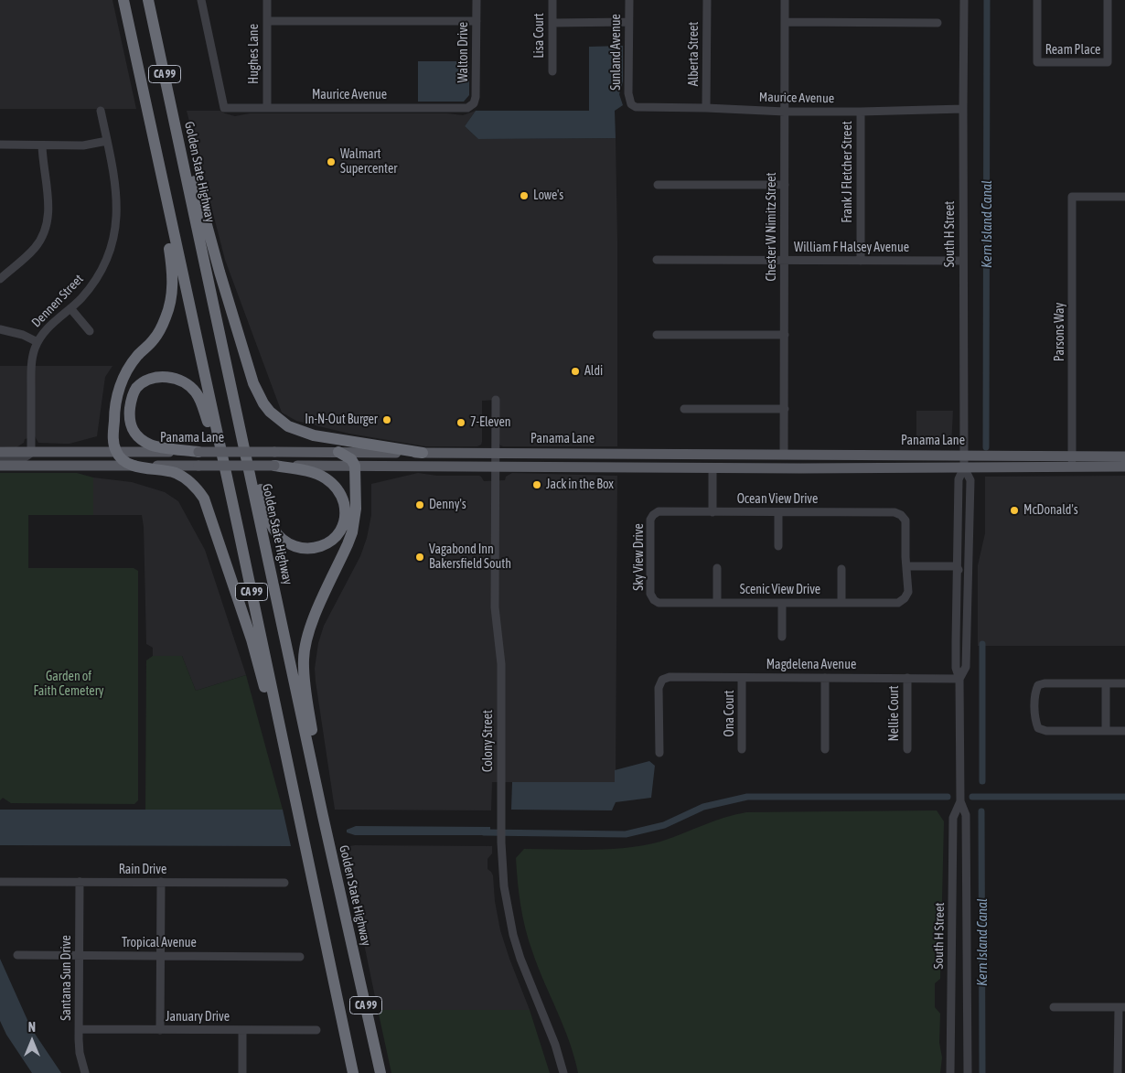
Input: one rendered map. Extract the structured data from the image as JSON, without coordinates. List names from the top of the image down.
{
  "streets": {
    "highway": ["CA 99", "Golden State Highway"],
    "main road": ["Panama Lane"],
    "street": [
      "Lisa Court",
      "Ream Place",
      "Walton Drive",
      "Sunland Avenue",
      "Hughes Lane",
      "Alberta Street",
      "Maurice Avenue",
      "Frank J Fletcher Street",
      "Chester W Nimitz Street",
      "South H Street",
      "William F Halsey Avenue",
      "Dennen Street",
      "Parsons Way",
      "Ocean View Drive",
      "Sky View Drive",
      "Scenic View Drive",
      "Magdelena Avenue",
      "Ona Court",
      "Nellie Court",
      "Colony Street",
      "Rain Drive",
      "Tropical Avenue",
      "Santana Sun Drive",
      "January Drive"
    ]
  },
  "crossings": [
    ["Walton Drive", "Maurice Avenue"],
    ["Sunland Avenue", "Maurice Avenue"],
    ["Hughes Lane", "Maurice Avenue"],
    ["Alberta Street", "Maurice Avenue"],
    ["Maurice Avenue", "Frank J Fletcher Street"],
    ["Maurice Avenue", "Chester W Nimitz Street"],
    ["Maurice Avenue", "South H Street"],
    ["Frank J Fletcher Street", "William F Halsey Avenue"],
    ["Chester W Nimitz Street", "William F Halsey Avenue"],
    ["Chester W Nimitz Street", "Panama Lane"],
    ["South H Street", "William F Halsey Avenue"],
    ["South H Street", "Panama Lane"],
    ["South H Street", "Magdelena Avenue"],
    ["Dennen Street", "Panama Lane"],
    ["Parsons Way", "Panama Lane"],
    ["Panama Lane", "Colony Street"],
    ["Ocean View Drive", "Sky View Drive"],
    ["Ocean View Drive", "Scenic View Drive"],
    ["Sky View Drive", "Scenic View Drive"],
    ["Magdelena Avenue", "Ona Court"],
    ["Magdelena Avenue", "Nellie Court"],
    ["Rain Drive", "Santana Sun Drive"],
    ["Tropical Avenue", "Santana Sun Drive"],
    ["Santana Sun Drive", "January Drive"]
  ],
  "water": ["Kern Island Canal"],
  "parks": ["Garden of Faith Cemetery"],
  "places": [
    "Walmart Supercenter",
    "Lowe's",
    "Aldi",
    "In-N-Out Burger",
    "7-Eleven",
    "Jack in the Box",
    "Denny's",
    "McDonald's",
    "Vagabond Inn Bakersfield South"
  ],
  "north": "top"
}
